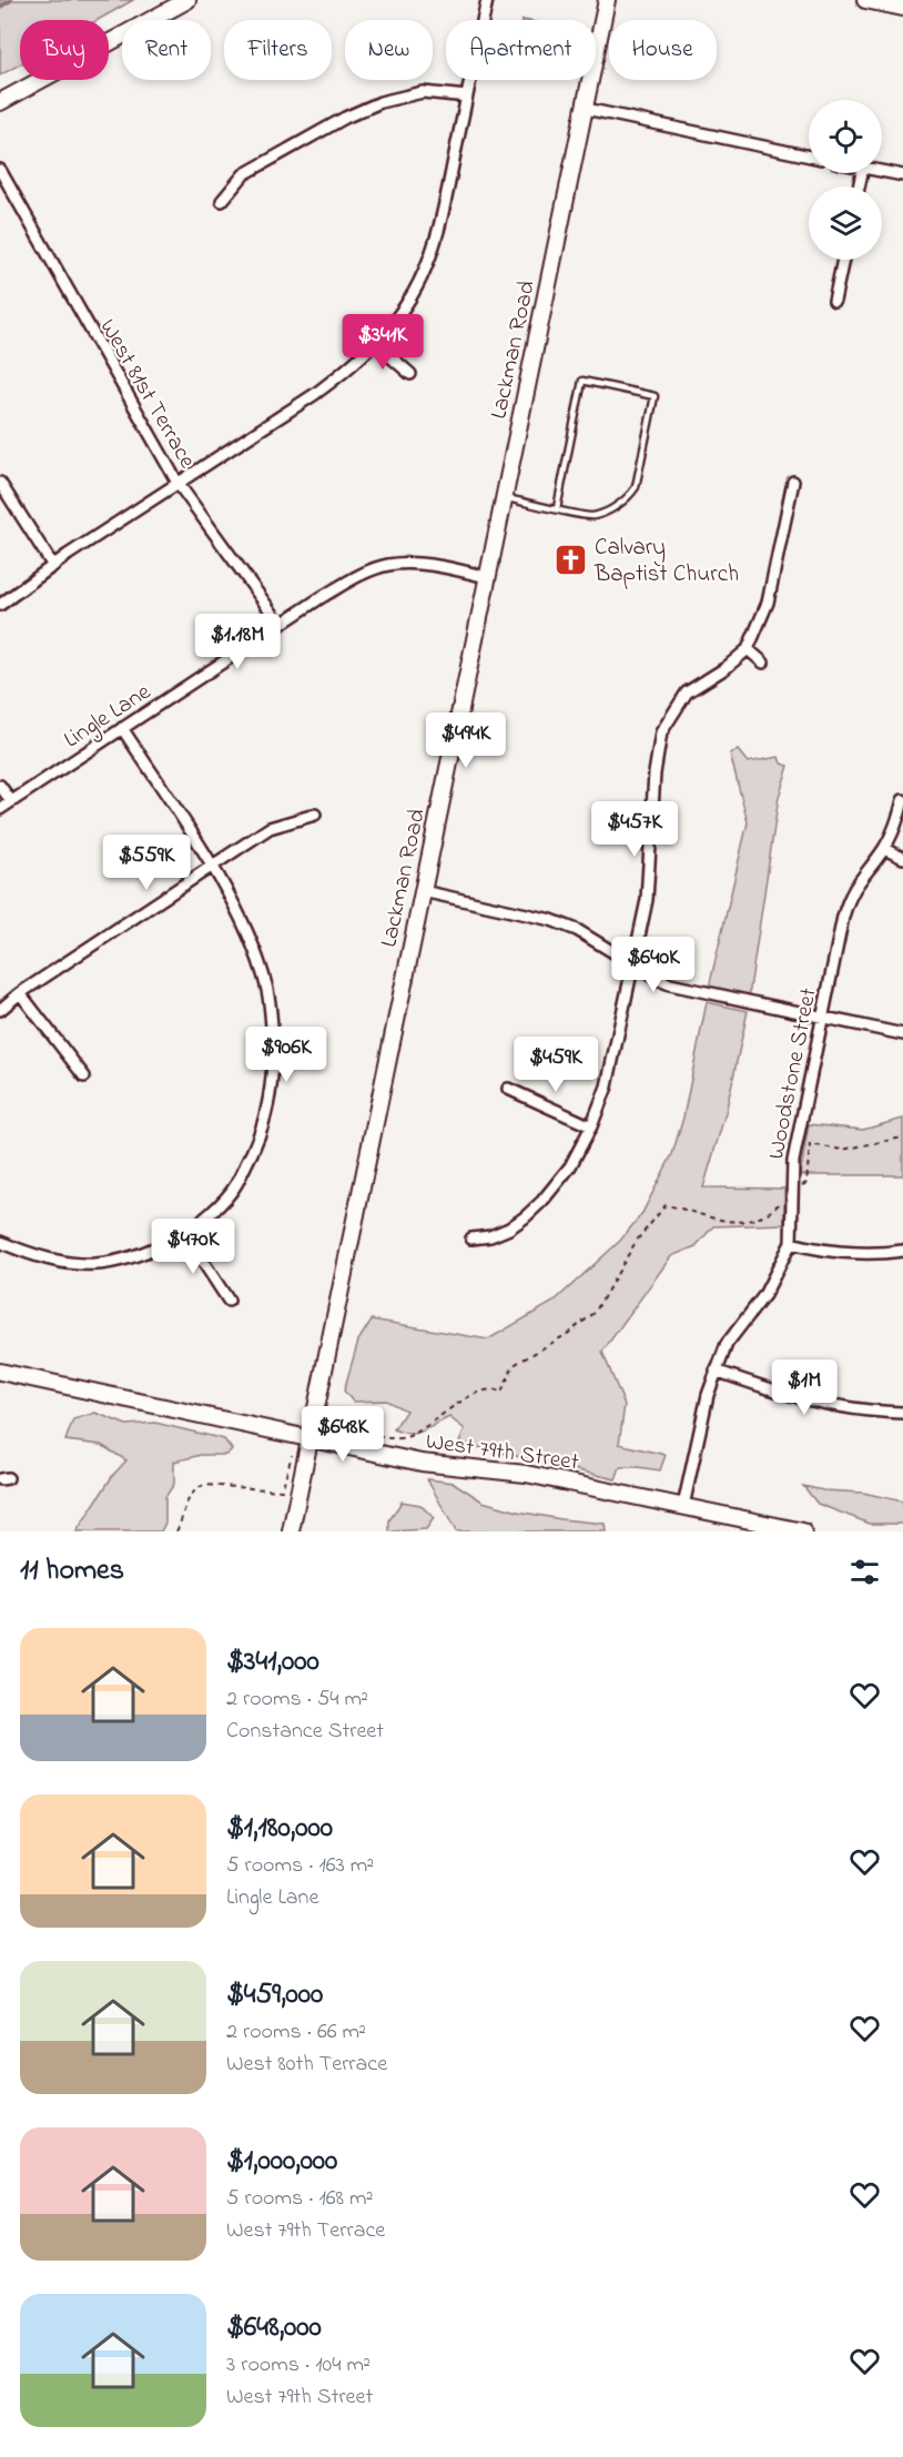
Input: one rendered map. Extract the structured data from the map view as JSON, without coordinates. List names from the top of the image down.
{
  "streets": {
    "main road": ["Lackman Road", "West 79th Street"],
    "street": ["West 81st Terrace", "Lingle Lane", "Woodstone Street"]
  },
  "crossings": [
    ["Lackman Road", "Lingle Lane"],
    ["Lackman Road", "West 79th Street"],
    ["West 81st Terrace", "Lingle Lane"],
    ["Woodstone Street", "West 79th Street"]
  ],
  "places": {
    "church": ["Calvary Baptist Church"]
  },
  "page": {
    "chip": [
      "Buy",
      "Rent",
      "Filters",
      "New",
      "Apartment",
      "House"
    ],
    "price": [
      "$341K",
      "$1.18M",
      "$494K",
      "$457K",
      "$559K",
      "$640K",
      "$906K",
      "$459K",
      "$470K",
      "$1M",
      "$648K"
    ],
    "heading": "11 homes",
    "list": [
      {
        "name": "$341,000",
        "note": "2 rooms · 54 m² · Constance Street"
      },
      {
        "name": "$1,180,000",
        "note": "5 rooms · 163 m² · Lingle Lane"
      },
      {
        "name": "$459,000",
        "note": "2 rooms · 66 m² · West 80th Terrace"
      },
      {
        "name": "$1,000,000",
        "note": "5 rooms · 168 m² · West 79th Terrace"
      },
      {
        "name": "$648,000",
        "note": "3 rooms · 104 m² · West 79th Street"
      }
    ]
  }
}
